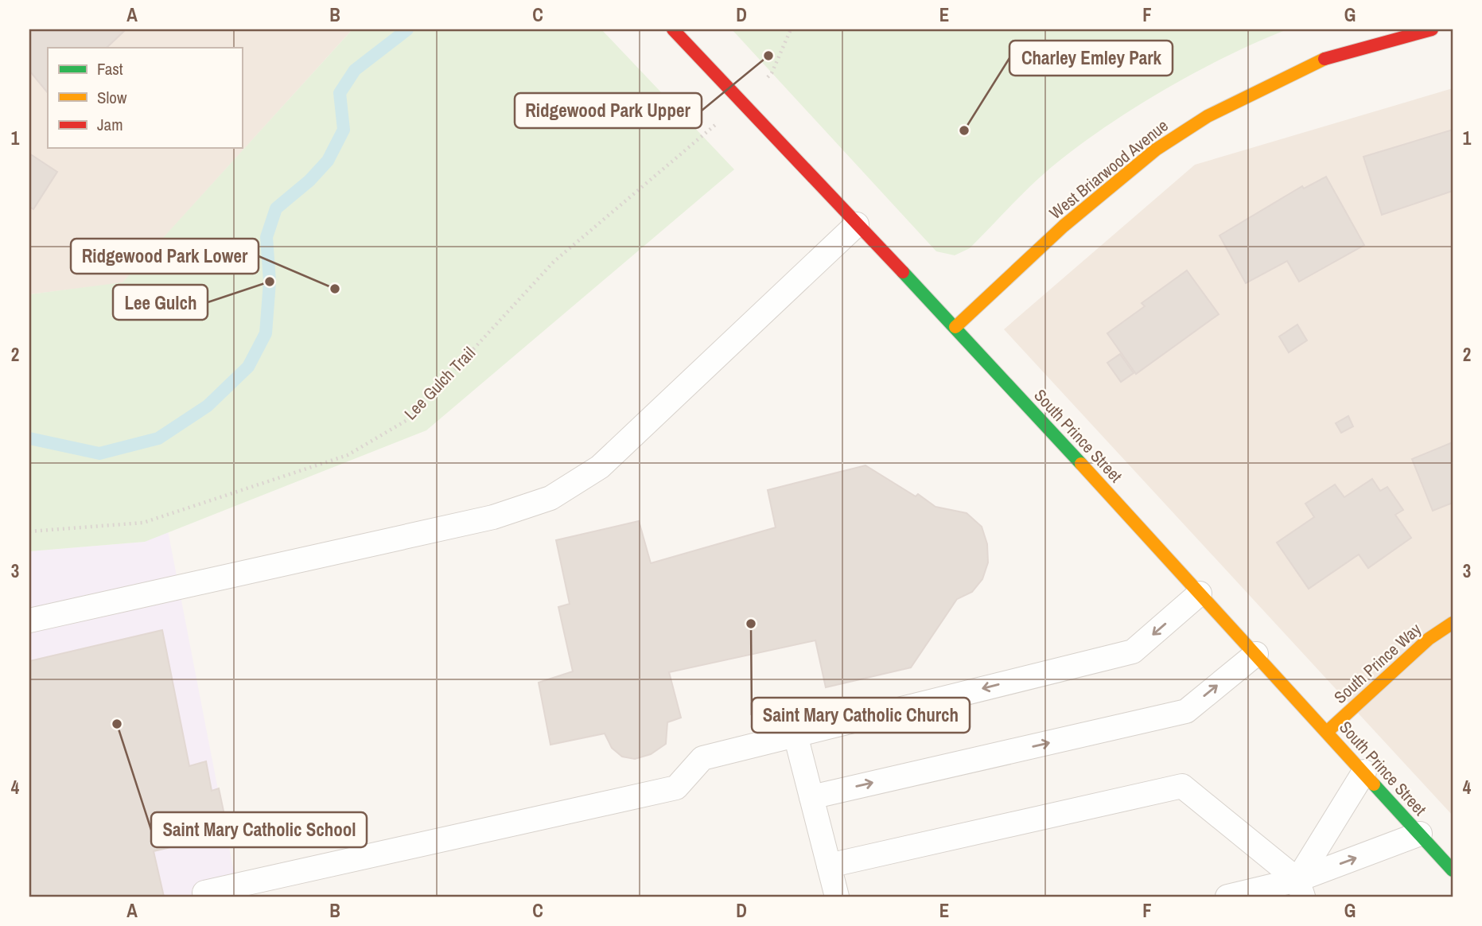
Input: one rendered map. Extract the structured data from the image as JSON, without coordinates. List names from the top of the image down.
{
  "streets": {
    "street": ["West Briarwood Avenue", "South Prince Street", "South Prince Way"],
    "path": ["Lee Gulch Trail"]
  },
  "crossings": [
    ["West Briarwood Avenue", "South Prince Street"],
    ["South Prince Street", "South Prince Way"]
  ],
  "places": [
    "Ridgewood Park Upper",
    "Charley Emley Park",
    "Lee Gulch",
    "Ridgewood Park Lower",
    "Saint Mary Catholic Church",
    "Saint Mary Catholic School"
  ],
  "legend": ["Fast", "Slow", "Jam"],
  "grid": {
    "columns": [
      "A",
      "B",
      "C",
      "D",
      "E",
      "F",
      "G"
    ],
    "rows": [
      "1",
      "2",
      "3",
      "4"
    ]
  }
}
